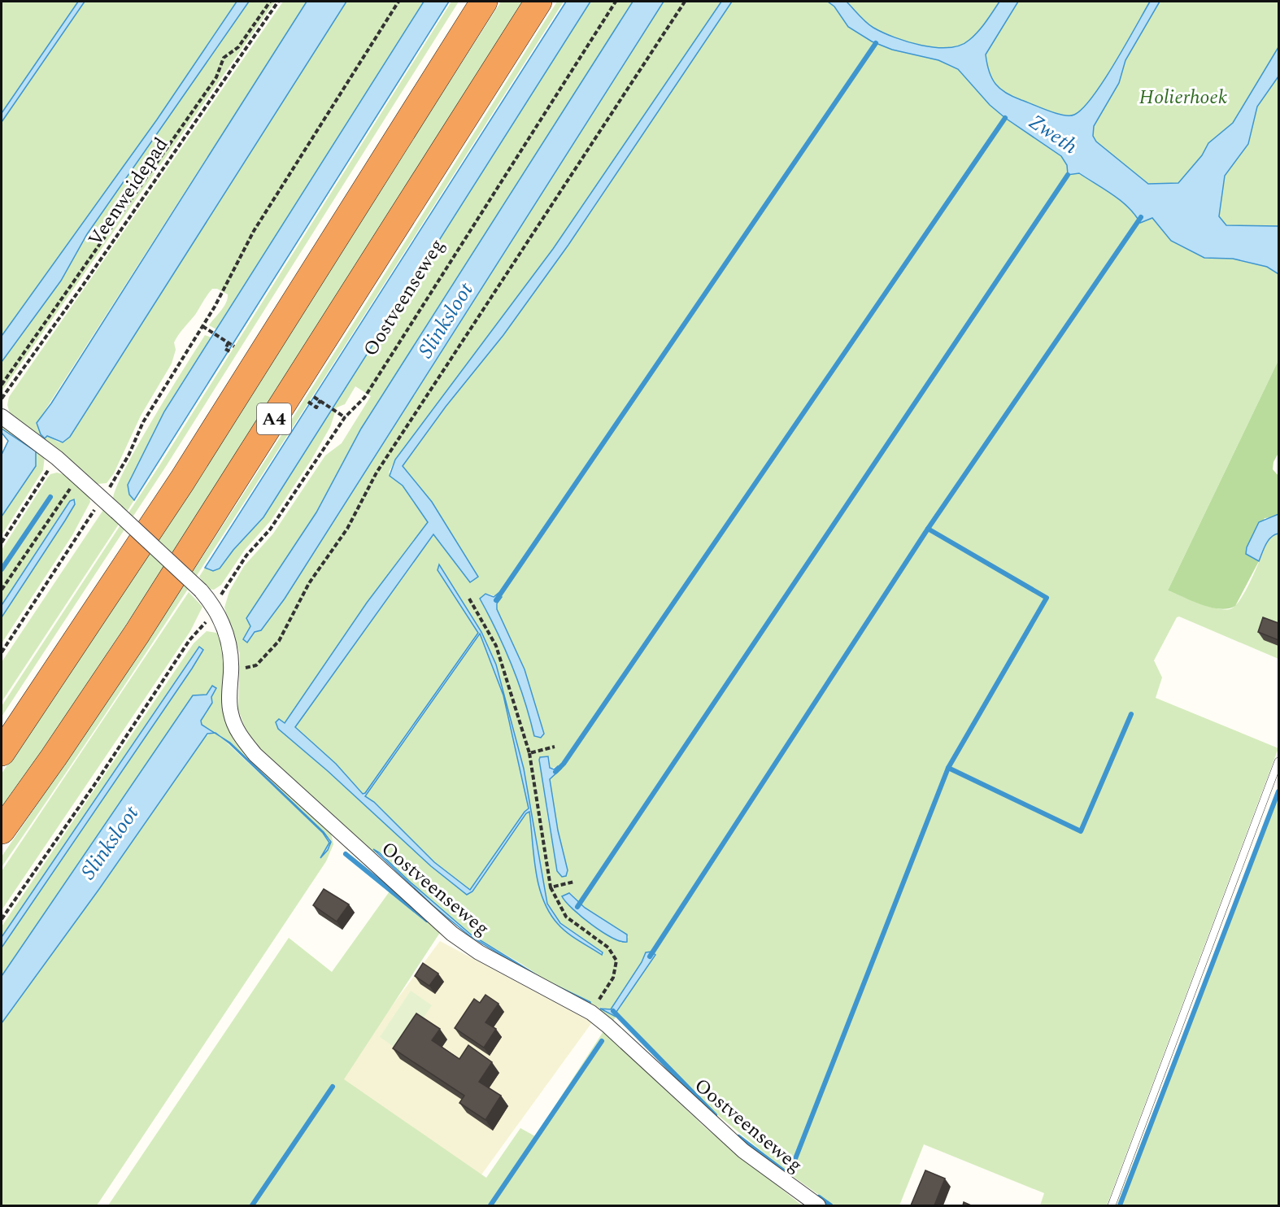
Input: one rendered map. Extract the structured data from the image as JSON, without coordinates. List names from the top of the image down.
{
  "streets": {
    "highway": ["A4"],
    "street": ["Oostveenseweg"],
    "path": ["Veenweidepad"]
  },
  "water": ["Zweth", "Slinksloot"],
  "parks": ["Holierhoek"]
}
